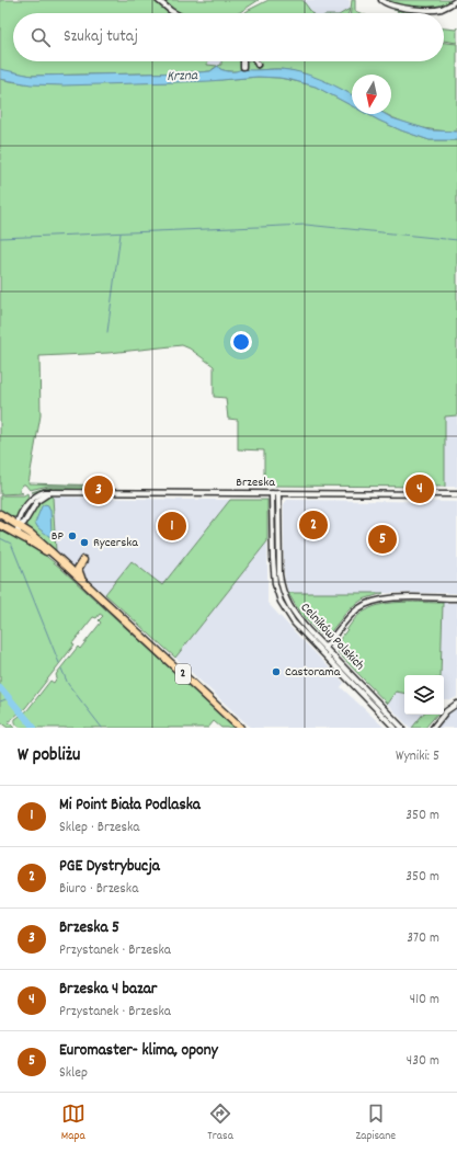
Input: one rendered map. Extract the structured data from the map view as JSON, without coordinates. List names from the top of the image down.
{
  "streets": {
    "highway": ["2"],
    "street": ["Brzeska", "Celników Polskich"]
  },
  "crossings": [
    ["Brzeska", "Celników Polskich"],
    ["Brzeska", "2"]
  ],
  "water": ["Krzna"],
  "places": ["BP", "Rycerska", "Castorama"],
  "north": "bottom",
  "page": {
    "search": "Szukaj tutaj",
    "pins": [
      "4",
      "3",
      "2",
      "1",
      "5"
    ],
    "heading": ["W pobliżu", "Wyniki: 5"],
    "list": [
      {
        "mark": "1",
        "name": "Mi Point Biała Podlaska",
        "note": "Sklep · Brzeska",
        "value": "350 m"
      },
      {
        "mark": "2",
        "name": "PGE Dystrybucja",
        "note": "Biuro · Brzeska",
        "value": "350 m"
      },
      {
        "mark": "3",
        "name": "Brzeska 5",
        "note": "Przystanek · Brzeska",
        "value": "370 m"
      },
      {
        "mark": "4",
        "name": "Brzeska 4 bazar",
        "note": "Przystanek · Brzeska",
        "value": "410 m"
      },
      {
        "mark": "5",
        "name": "Euromaster- klima, opony",
        "note": "Sklep",
        "value": "430 m"
      }
    ],
    "nav": ["Mapa", "Trasa", "Zapisane"]
  }
}
